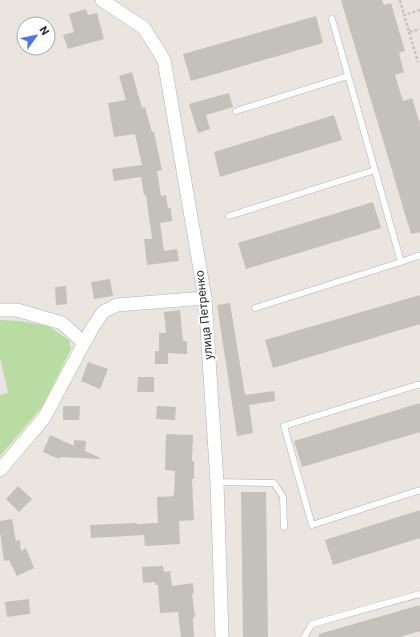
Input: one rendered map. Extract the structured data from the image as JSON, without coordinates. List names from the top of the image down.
{
  "streets": {
    "street": ["улица Петренко"]
  },
  "north": "top right"
}
